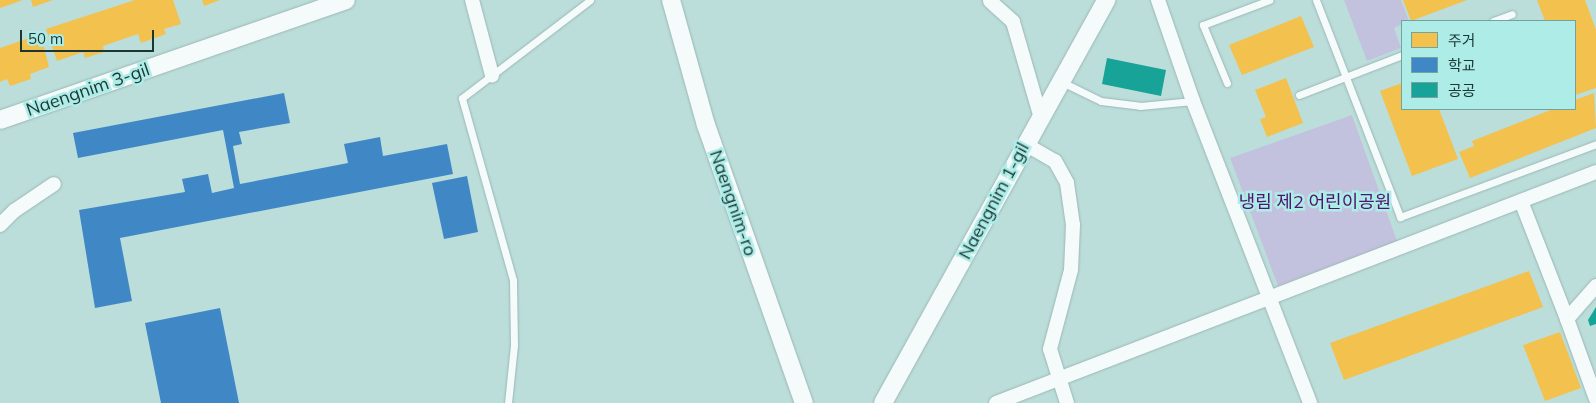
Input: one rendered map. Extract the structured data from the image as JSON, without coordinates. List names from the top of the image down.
{
  "streets": {
    "street": ["Naengnim 3-gil", "Naengnim 1-gil", "Naengnim-ro"]
  },
  "parks": ["냉림 제2 어린이공원"],
  "legend": ["주거", "학교", "공공"],
  "scale_bar": "50 m"
}
